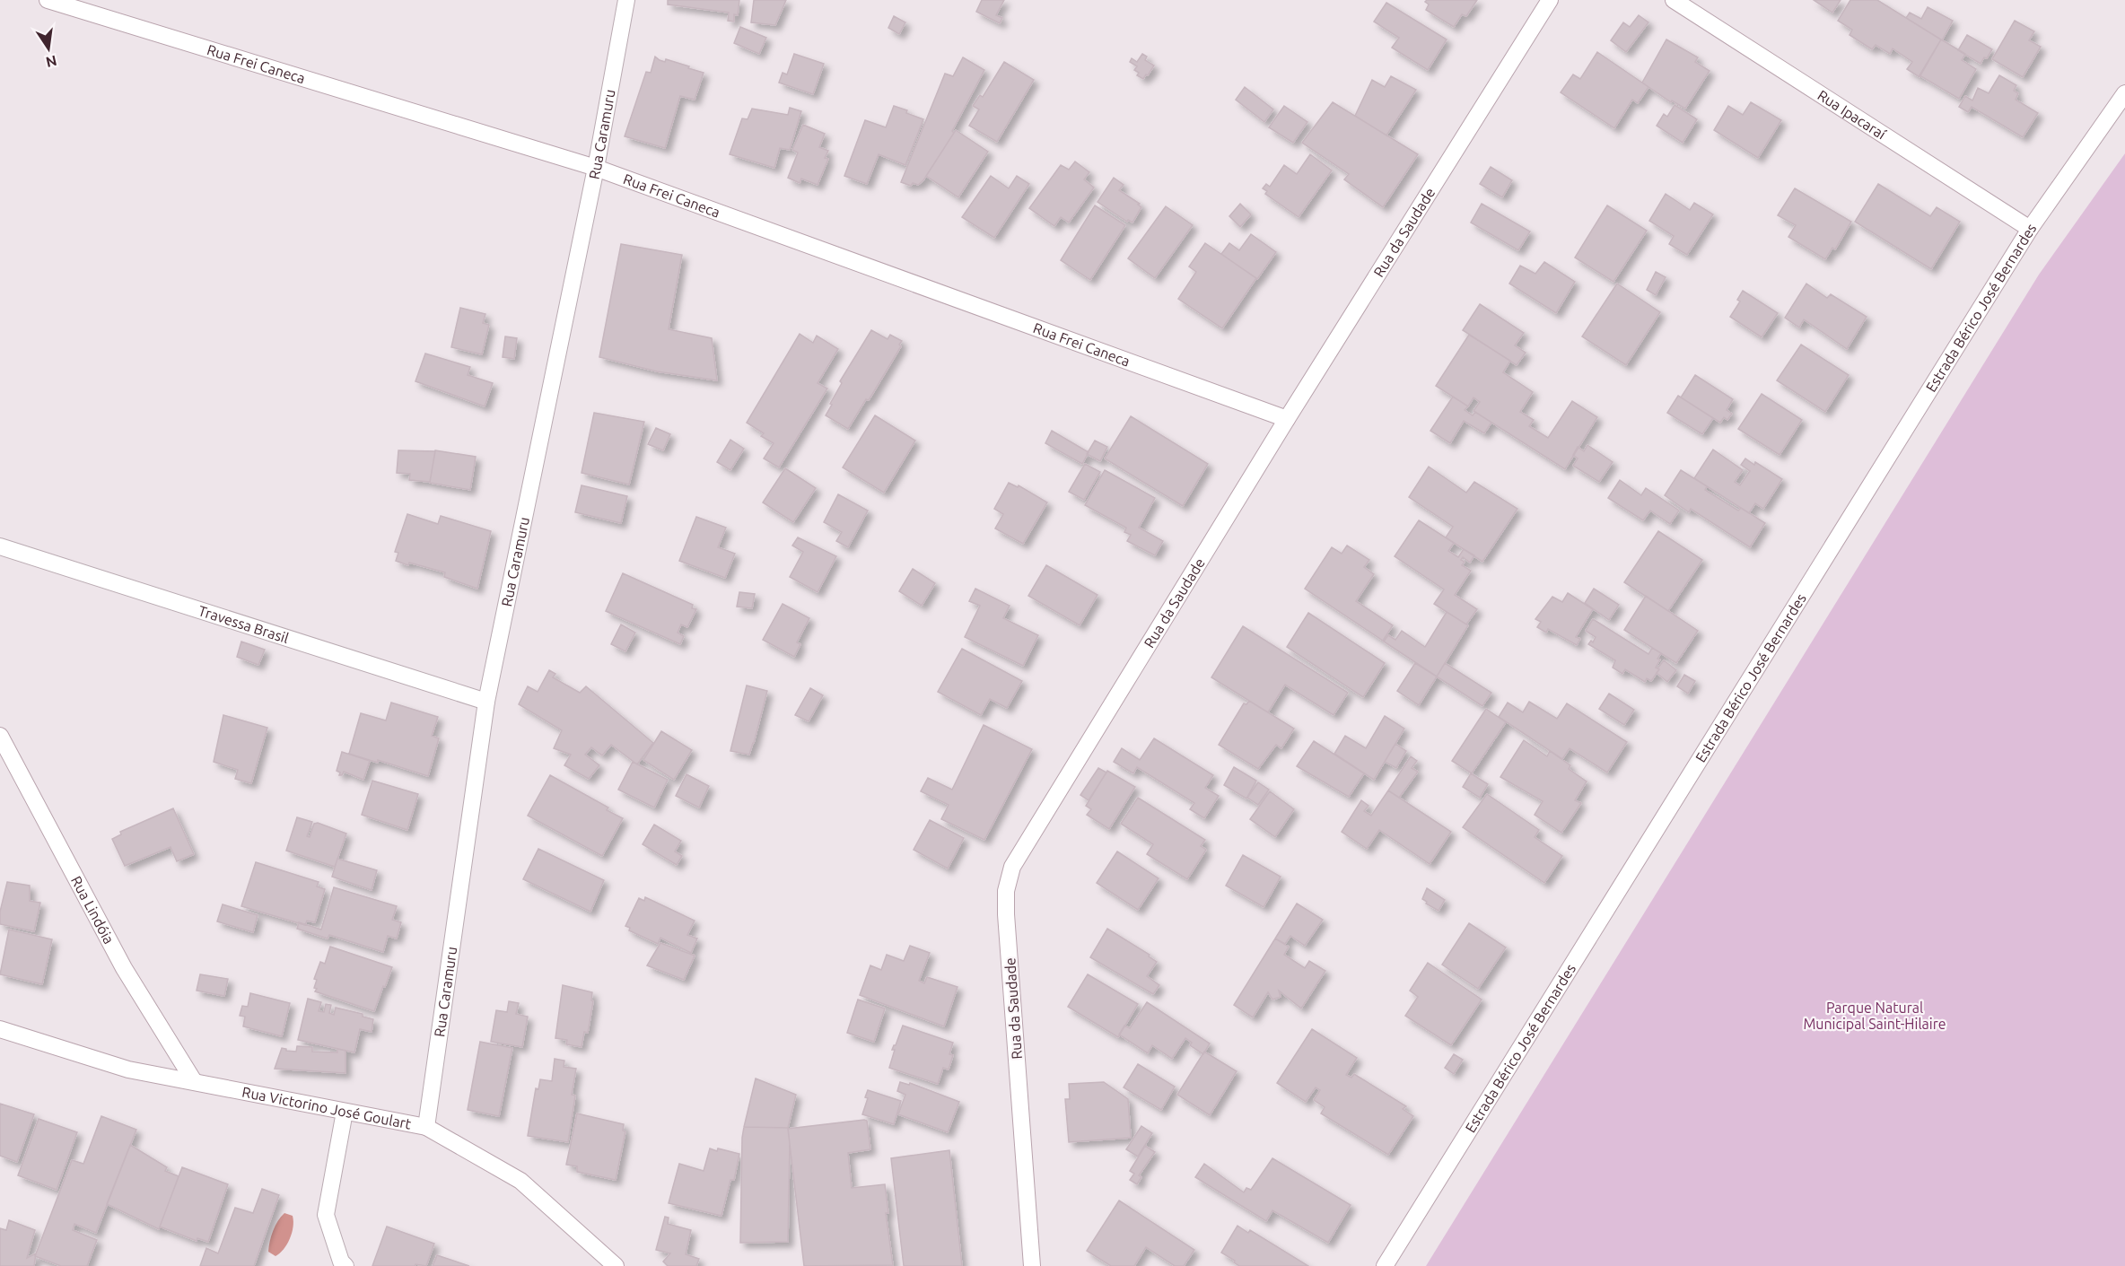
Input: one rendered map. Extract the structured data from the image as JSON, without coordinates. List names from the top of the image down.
{
  "streets": {
    "street": [
      "Rua Frei Caneca",
      "Rua Ipacaraí",
      "Rua Caramuru",
      "Rua da Saudade",
      "Estrada Bérico José Bernardes",
      "Travessa Brasil",
      "Rua Lindóia",
      "Rua Victorino José Goulart"
    ]
  },
  "crossings": [
    ["Rua Frei Caneca", "Rua Caramuru"],
    ["Rua Frei Caneca", "Rua da Saudade"],
    ["Rua Ipacaraí", "Estrada Bérico José Bernardes"],
    ["Rua Caramuru", "Travessa Brasil"],
    ["Rua Caramuru", "Rua Victorino José Goulart"],
    ["Rua Lindóia", "Rua Victorino José Goulart"]
  ],
  "parks": ["Parque Natural Municipal Saint-Hilaire"],
  "north": "bottom"
}
